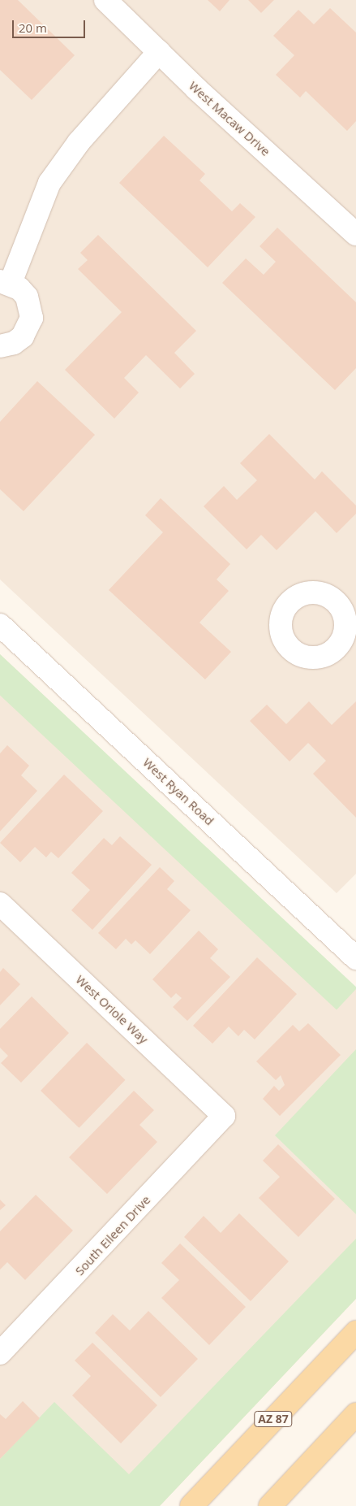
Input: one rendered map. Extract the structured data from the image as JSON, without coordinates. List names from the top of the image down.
{
  "streets": {
    "main road": ["AZ 87"],
    "street": [
      "West Macaw Drive",
      "West Ryan Road",
      "West Oriole Way",
      "South Eileen Drive"
    ]
  },
  "crossings": [
    ["West Oriole Way", "South Eileen Drive"]
  ],
  "scale_bar": "20 m"
}
